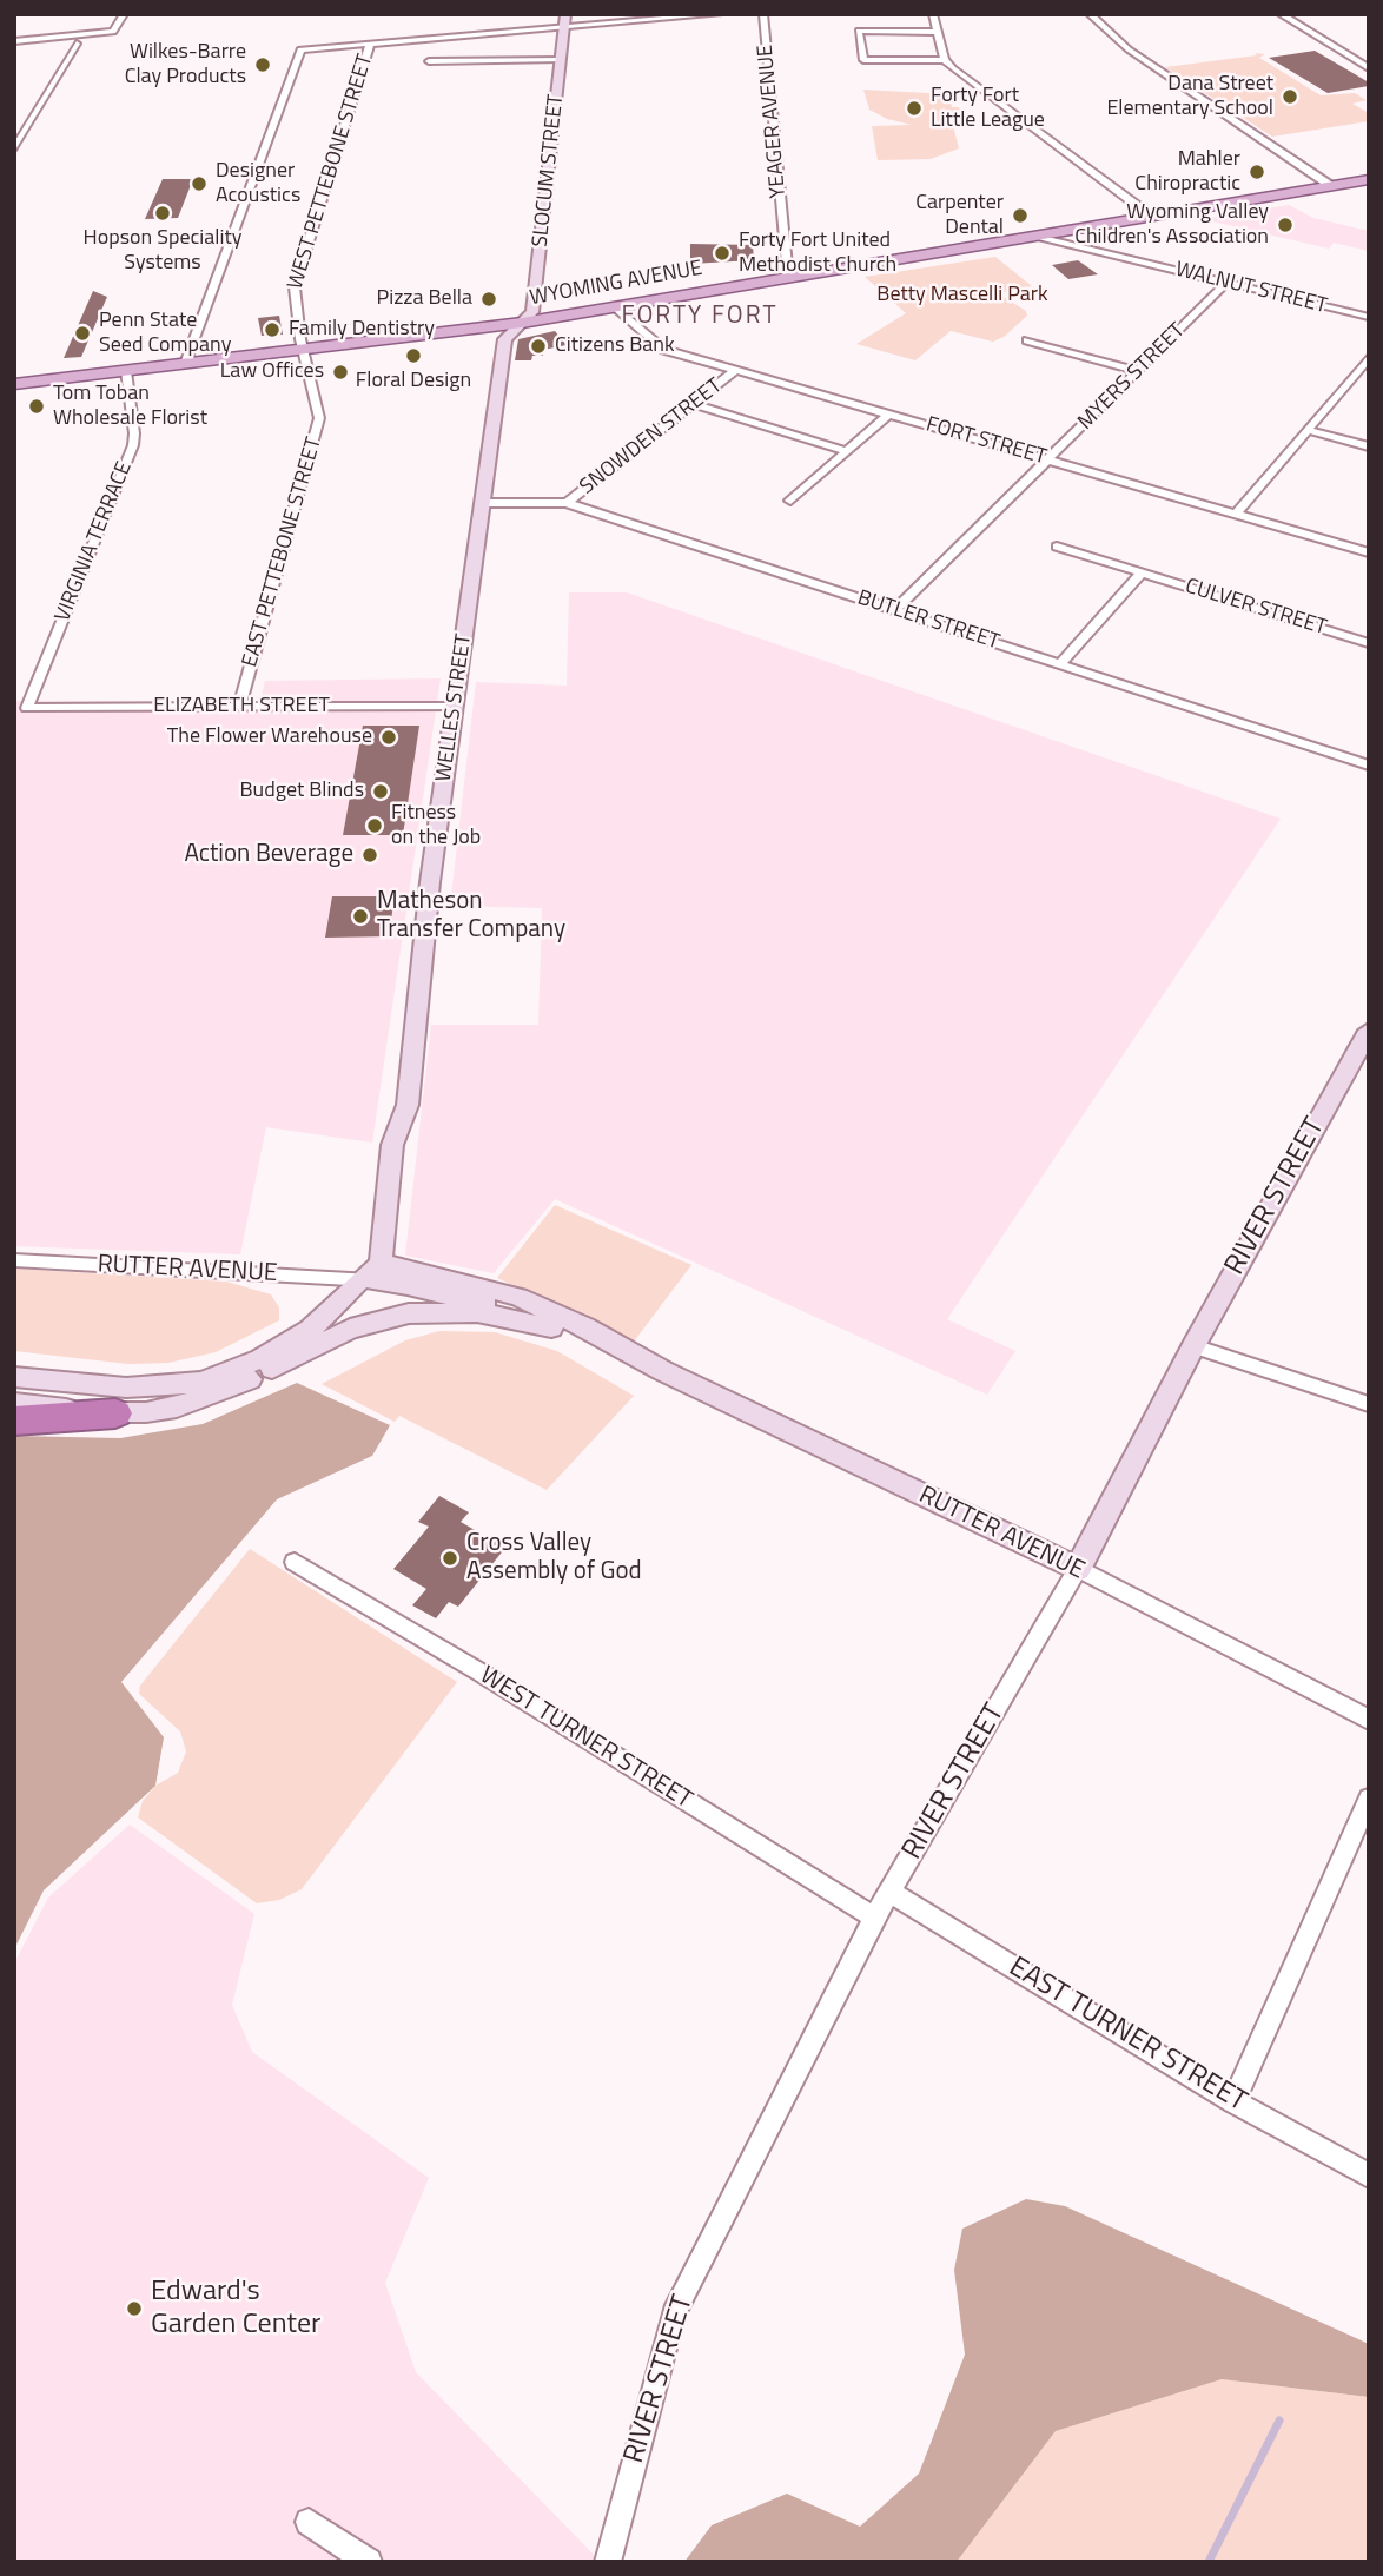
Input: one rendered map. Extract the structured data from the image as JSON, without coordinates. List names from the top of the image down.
{
  "streets": {
    "main road": ["WYOMING AVENUE", "WELLES STREET"],
    "street": [
      "YEAGER AVENUE",
      "SLOCUM STREET",
      "WEST PETTEBONE STREET",
      "WALNUT STREET",
      "MYERS STREET",
      "SNOWDEN STREET",
      "FORT STREET",
      "VIRGINIA TERRACE",
      "EAST PETTEBONE STREET",
      "CULVER STREET",
      "BUTLER STREET",
      "ELIZABETH STREET",
      "RIVER STREET",
      "RUTTER AVENUE",
      "WEST TURNER STREET",
      "EAST TURNER STREET"
    ]
  },
  "crossings": [
    ["YEAGER AVENUE", "WYOMING AVENUE"],
    ["SLOCUM STREET", "WYOMING AVENUE"],
    ["SLOCUM STREET", "WELLES STREET"],
    ["WEST PETTEBONE STREET", "WYOMING AVENUE"],
    ["WEST PETTEBONE STREET", "EAST PETTEBONE STREET"],
    ["WYOMING AVENUE", "WALNUT STREET"],
    ["WYOMING AVENUE", "FORT STREET"],
    ["WYOMING AVENUE", "VIRGINIA TERRACE"],
    ["WYOMING AVENUE", "EAST PETTEBONE STREET"],
    ["WYOMING AVENUE", "WELLES STREET"],
    ["WALNUT STREET", "MYERS STREET"],
    ["MYERS STREET", "FORT STREET"],
    ["MYERS STREET", "BUTLER STREET"],
    ["SNOWDEN STREET", "FORT STREET"],
    ["SNOWDEN STREET", "BUTLER STREET"],
    ["VIRGINIA TERRACE", "ELIZABETH STREET"],
    ["EAST PETTEBONE STREET", "ELIZABETH STREET"],
    ["BUTLER STREET", "WELLES STREET"],
    ["ELIZABETH STREET", "WELLES STREET"],
    ["WELLES STREET", "RUTTER AVENUE"],
    ["RIVER STREET", "RUTTER AVENUE"],
    ["RIVER STREET", "WEST TURNER STREET"],
    ["RIVER STREET", "EAST TURNER STREET"]
  ],
  "districts": ["FORTY FORT"],
  "parks": ["Betty Mascelli Park"],
  "places": [
    "Wilkes-Barre Clay Products",
    "Dana Street Elementary School",
    "Forty Fort Little League",
    "Mahler Chiropractic",
    "Designer Acoustics",
    "Hopson Speciality Systems",
    "Carpenter Dental",
    "Wyoming Valley Children's Association",
    "Forty Fort United Methodist Church",
    "Pizza Bella",
    "Family Dentistry",
    "Penn State Seed Company",
    "Citizens Bank",
    "Floral Design",
    "Law Offices",
    "Tom Toban Wholesale Florist",
    "The Flower Warehouse",
    "Budget Blinds",
    "Fitness on the Job",
    "Action Beverage",
    "Matheson Transfer Company",
    "Cross Valley Assembly of God",
    "Edward's Garden Center"
  ]
}
